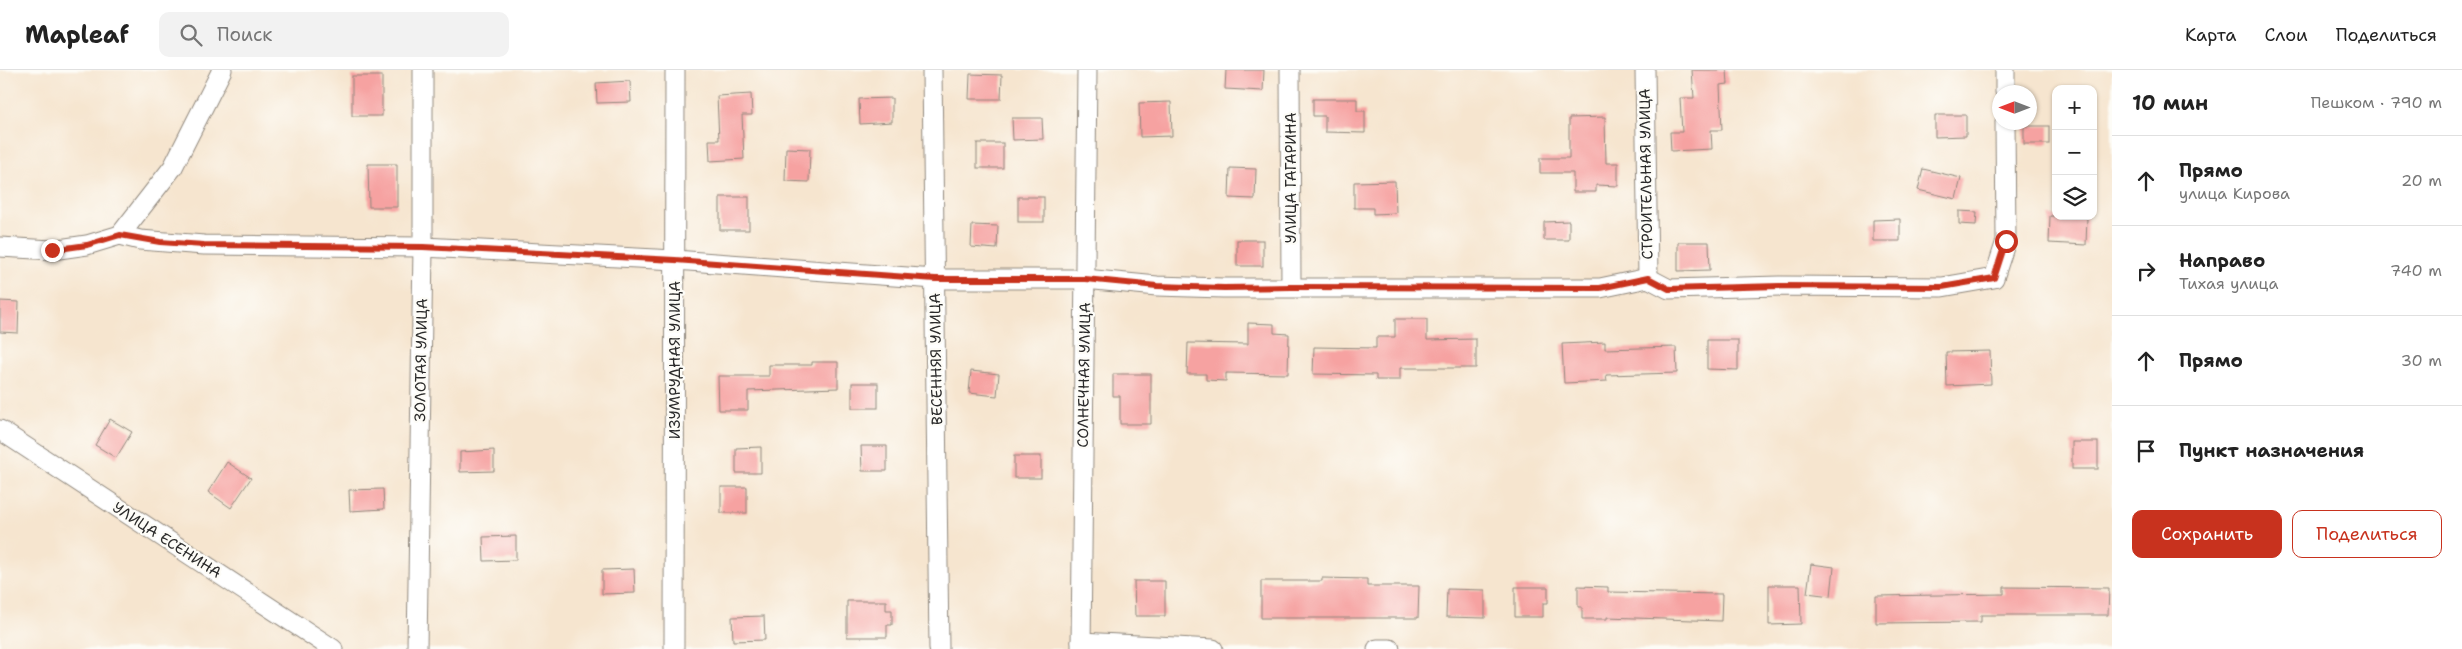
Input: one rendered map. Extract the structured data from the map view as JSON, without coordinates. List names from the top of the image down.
{
  "streets": {
    "street": [
      "СТРОИТЕЛЬНАЯ УЛИЦА",
      "УЛИЦА ГАГАРИНА",
      "ВЕСЕННЯЯ УЛИЦА",
      "ЗОЛОТАЯ УЛИЦА",
      "ИЗУМРУДНАЯ УЛИЦА",
      "СОЛНЕЧНАЯ УЛИЦА",
      "УЛИЦА ЕСЕНИНА"
    ]
  },
  "north": "left",
  "page": {
    "header": "Mapleaf",
    "search": "Поиск",
    "nav": ["Карта", "Слои", "Поделиться"],
    "heading": ["10 мин", "Пешком · 790 m"],
    "map_buttons": ["+", "−"],
    "list": [
      ["Прямо", "улица Кирова", "20 m"],
      ["Направо", "Тихая улица", "740 m"],
      ["Прямо", "30 m"],
      "Пункт назначения"
    ],
    "buttons": ["Сохранить", "Поделиться"]
  }
}
